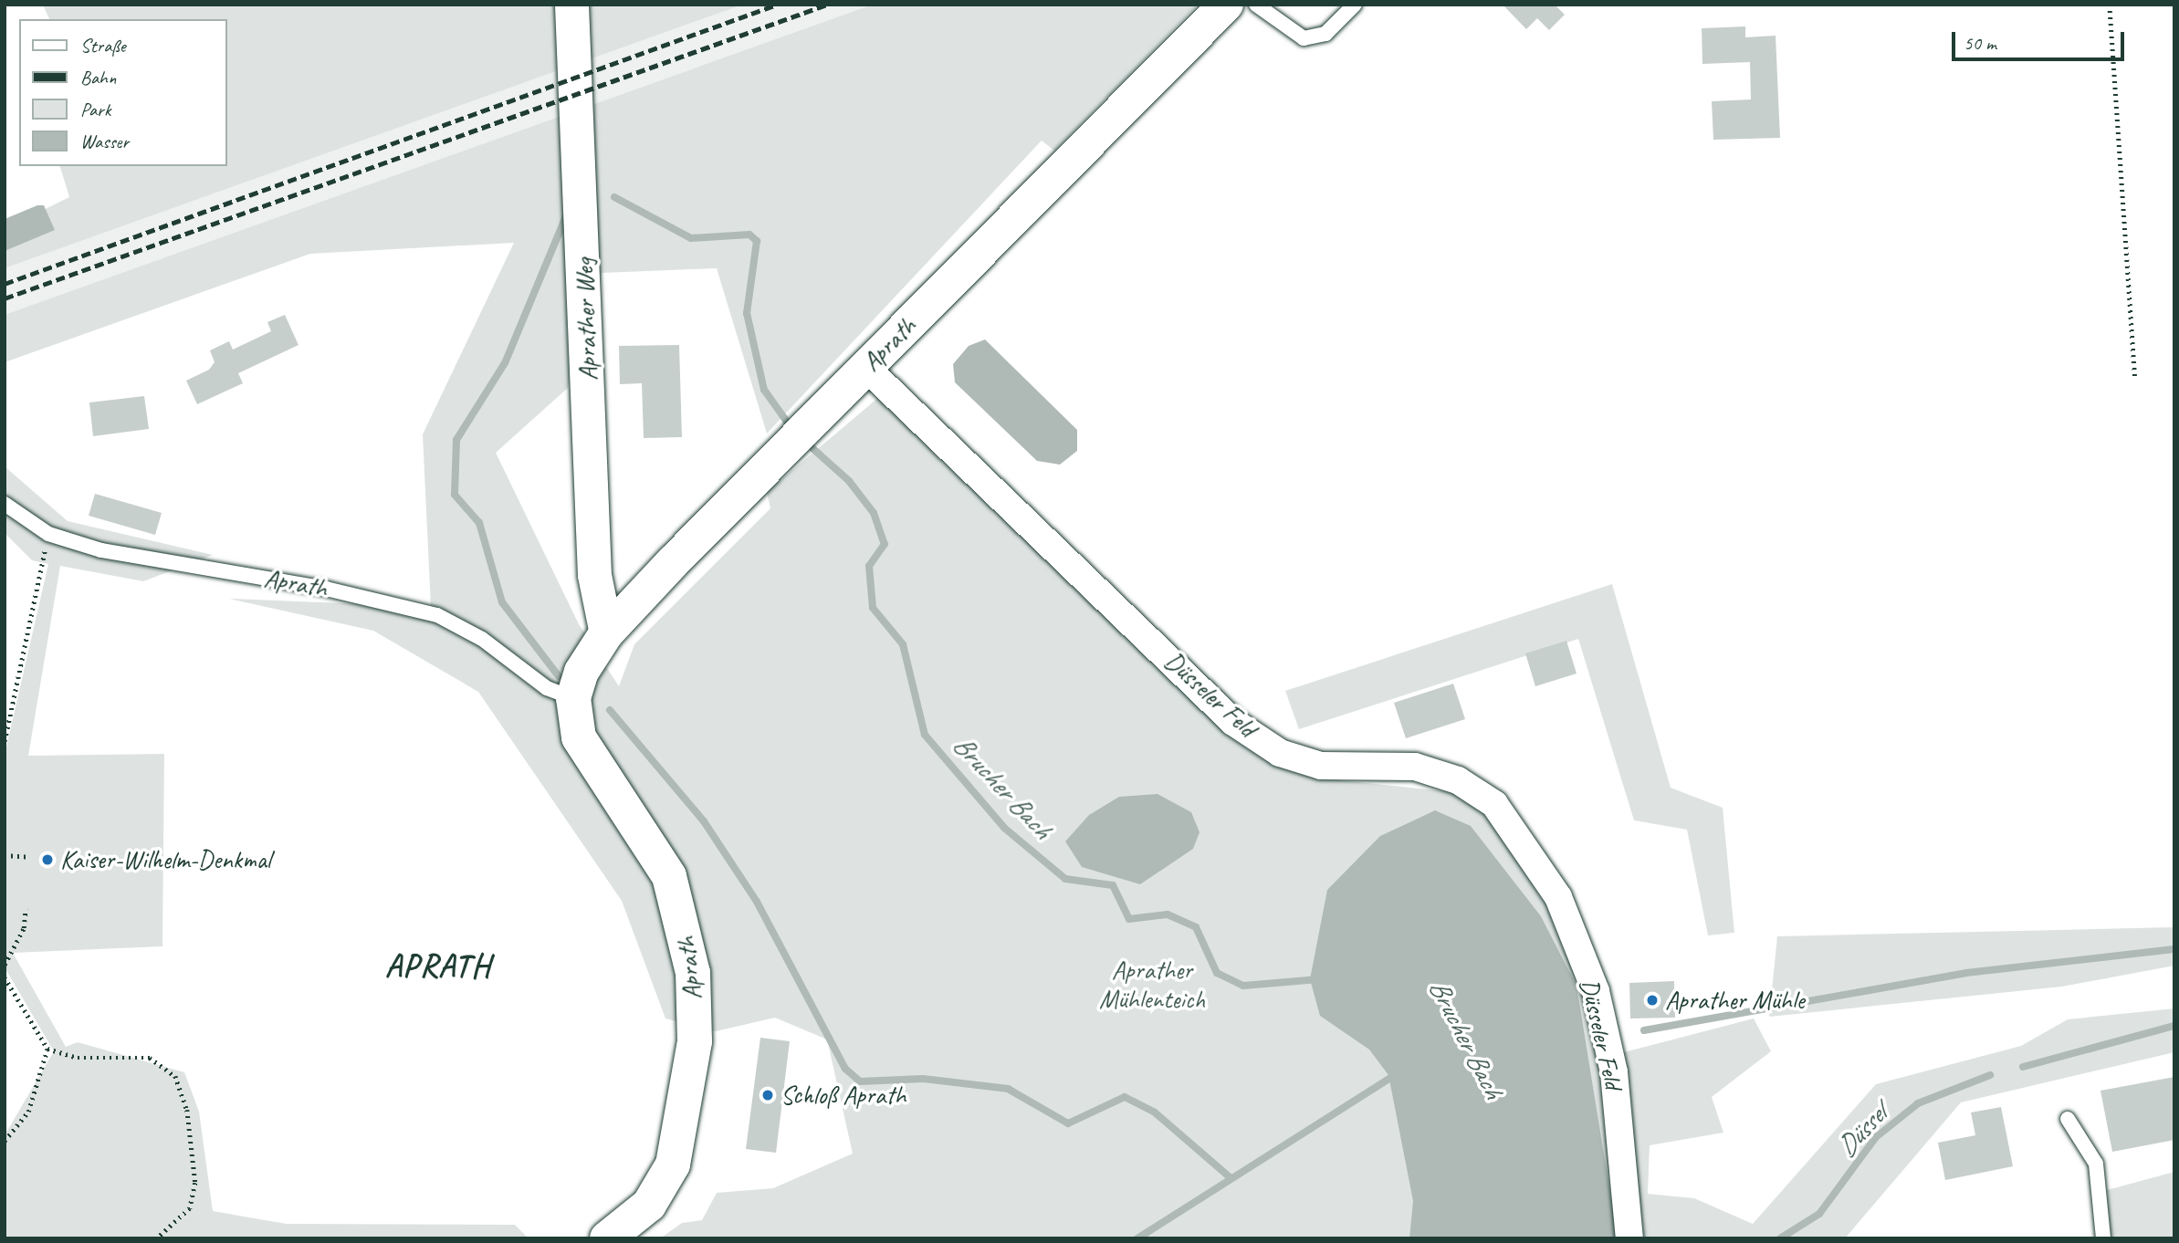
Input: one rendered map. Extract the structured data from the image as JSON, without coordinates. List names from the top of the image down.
{
  "streets": {
    "main road": ["Aprath"],
    "street": ["Aprather Weg", "Düsseler Feld"]
  },
  "crossings": [
    ["Aprather Weg", "Aprath"],
    ["Aprath", "Düsseler Feld"]
  ],
  "districts": ["APRATH"],
  "water": ["Brucher Bach", "Düssel"],
  "parks": ["Aprather Mühlenteich"],
  "places": ["Kaiser-Wilhelm-Denkmal", "Aprather Mühle", "Schloß Aprath"],
  "legend": [
    "Straße",
    "Bahn",
    "Park",
    "Wasser"
  ],
  "scale_bar": "50 m"
}
